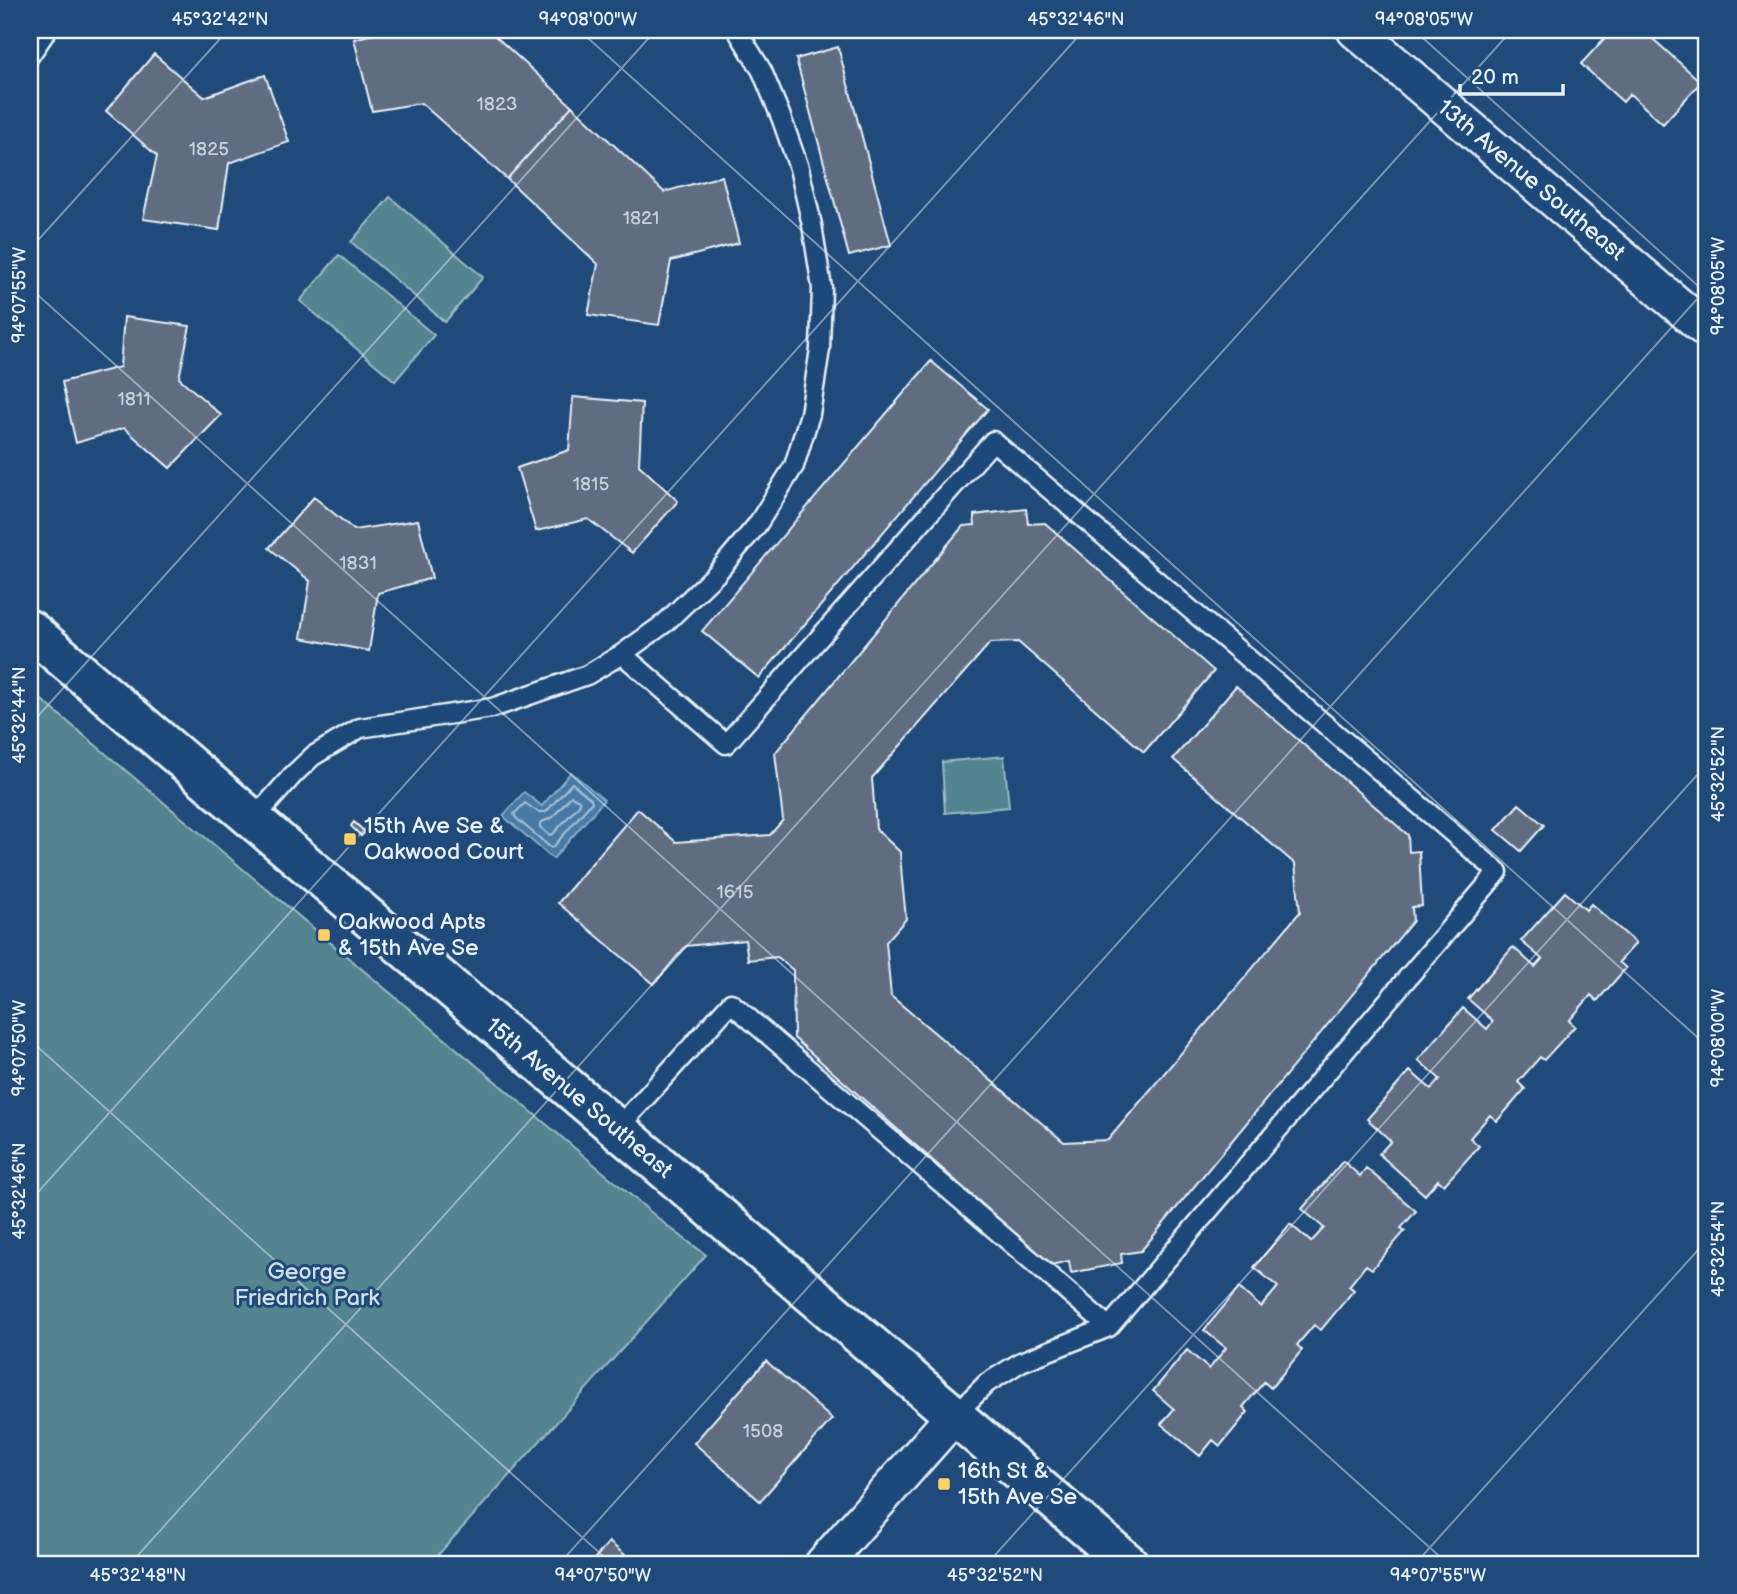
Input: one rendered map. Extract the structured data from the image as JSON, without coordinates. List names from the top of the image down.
{
  "streets": {
    "street": ["13th Avenue Southeast", "15th Avenue Southeast"]
  },
  "parks": ["George Friedrich Park"],
  "places": {
    "transit": ["15th Ave Se & Oakwood Court", "Oakwood Apts & 15th Ave Se", "16th St & 15th Ave Se"]
  },
  "house_numbers": [
    "1823",
    "1825",
    "1821",
    "1811",
    "1815",
    "1831",
    "1615",
    "1508"
  ],
  "scale_bar": "20 m",
  "coordinates": [
    "45°32'42\"N",
    "94°08'00\"W",
    "45°32'46\"N",
    "94°08'05\"W",
    "94°07'55\"W",
    "45°32'44\"N",
    "45°32'52\"N",
    "94°07'50\"W",
    "45°32'54\"N",
    "45°32'48\"N"
  ]
}
